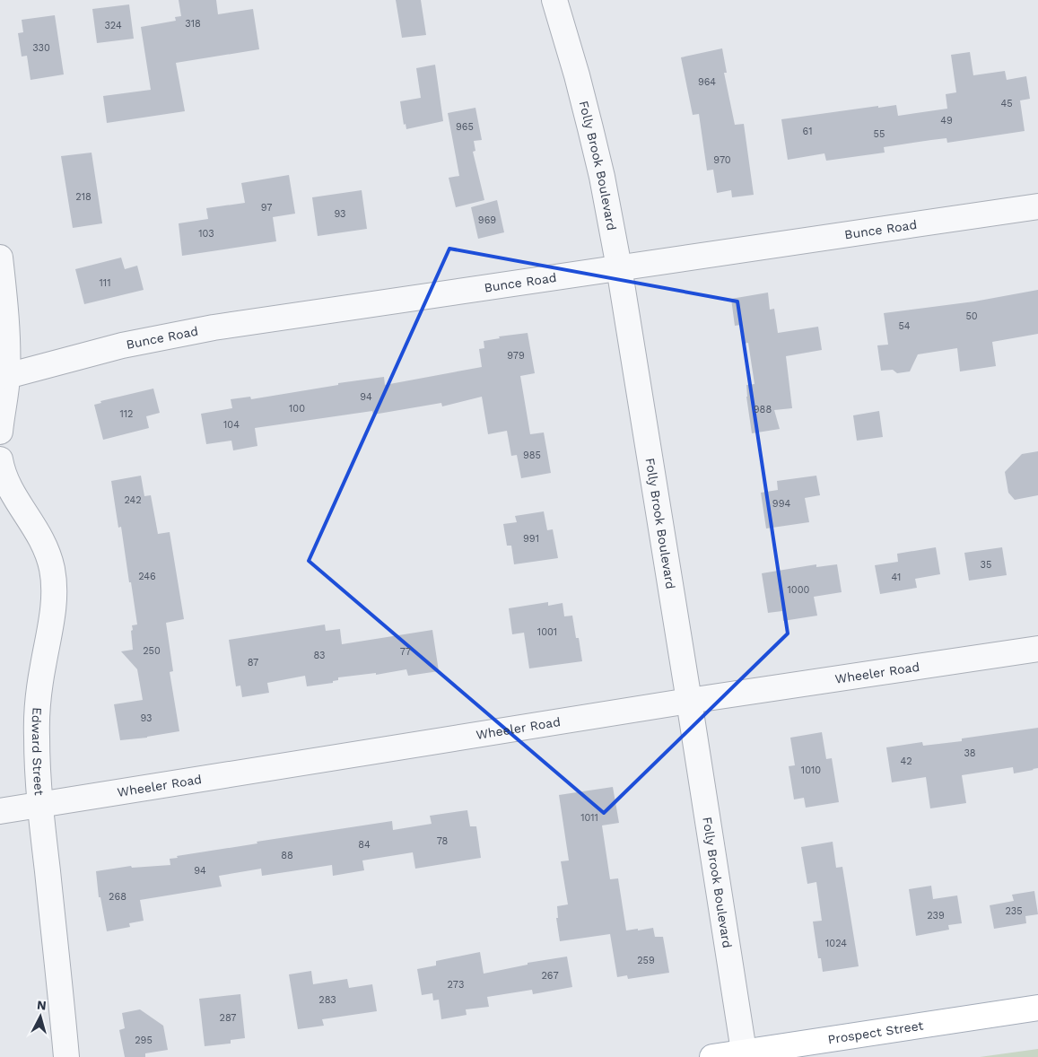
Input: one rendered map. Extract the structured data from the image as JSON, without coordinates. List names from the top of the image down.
{
  "streets": {
    "main road": ["Prospect Street"],
    "street": [
      "Folly Brook Boulevard",
      "Bunce Road",
      "Wheeler Road",
      "Edward Street"
    ]
  },
  "crossings": [
    ["Folly Brook Boulevard", "Bunce Road"],
    ["Folly Brook Boulevard", "Wheeler Road"],
    ["Folly Brook Boulevard", "Prospect Street"],
    ["Wheeler Road", "Edward Street"]
  ],
  "house_numbers": [
    "318",
    "324",
    "330",
    "964",
    "45",
    "49",
    "965",
    "61",
    "55",
    "970",
    "218",
    "97",
    "93",
    "969",
    "103",
    "111",
    "50",
    "54",
    "979",
    "94",
    "100",
    "988",
    "112",
    "104",
    "985",
    "242",
    "994",
    "991",
    "35",
    "246",
    "41",
    "1000",
    "1001",
    "250",
    "77",
    "83",
    "87",
    "93",
    "38",
    "42",
    "1010",
    "1011",
    "78",
    "84",
    "88",
    "94",
    "268",
    "235",
    "239",
    "1024",
    "259",
    "267",
    "273",
    "283",
    "287",
    "295"
  ],
  "north": "top"
}
